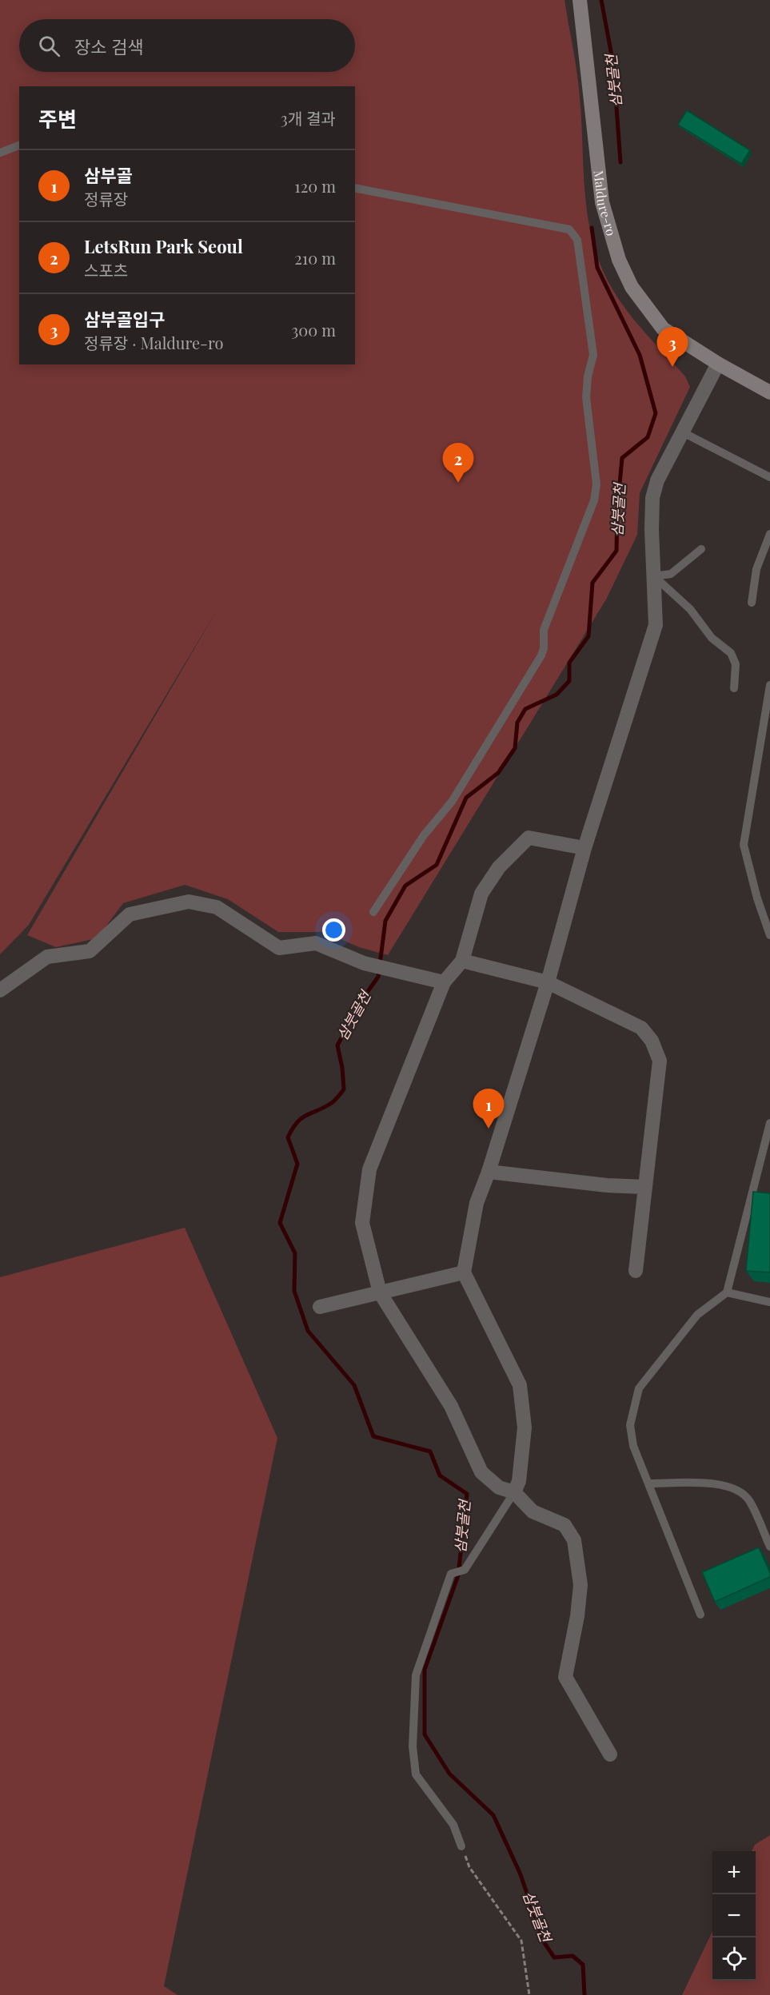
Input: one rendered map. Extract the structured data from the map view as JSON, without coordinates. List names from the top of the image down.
{
  "streets": {
    "street": ["Maldure-ro"]
  },
  "water": ["삼붓골천"],
  "page": {
    "search": "장소 검색",
    "heading": ["주변", "3개 결과"],
    "list": [
      {
        "mark": "1",
        "name": "삼부골",
        "note": "정류장",
        "value": "120 m"
      },
      {
        "mark": "2",
        "name": "LetsRun Park Seoul",
        "note": "스포츠",
        "value": "210 m"
      },
      {
        "mark": "3",
        "name": "삼부골입구",
        "note": "정류장 · Maldure-ro",
        "value": "300 m"
      }
    ],
    "pins": ["3", "2", "1"],
    "map_buttons": ["+", "−"]
  }
}
